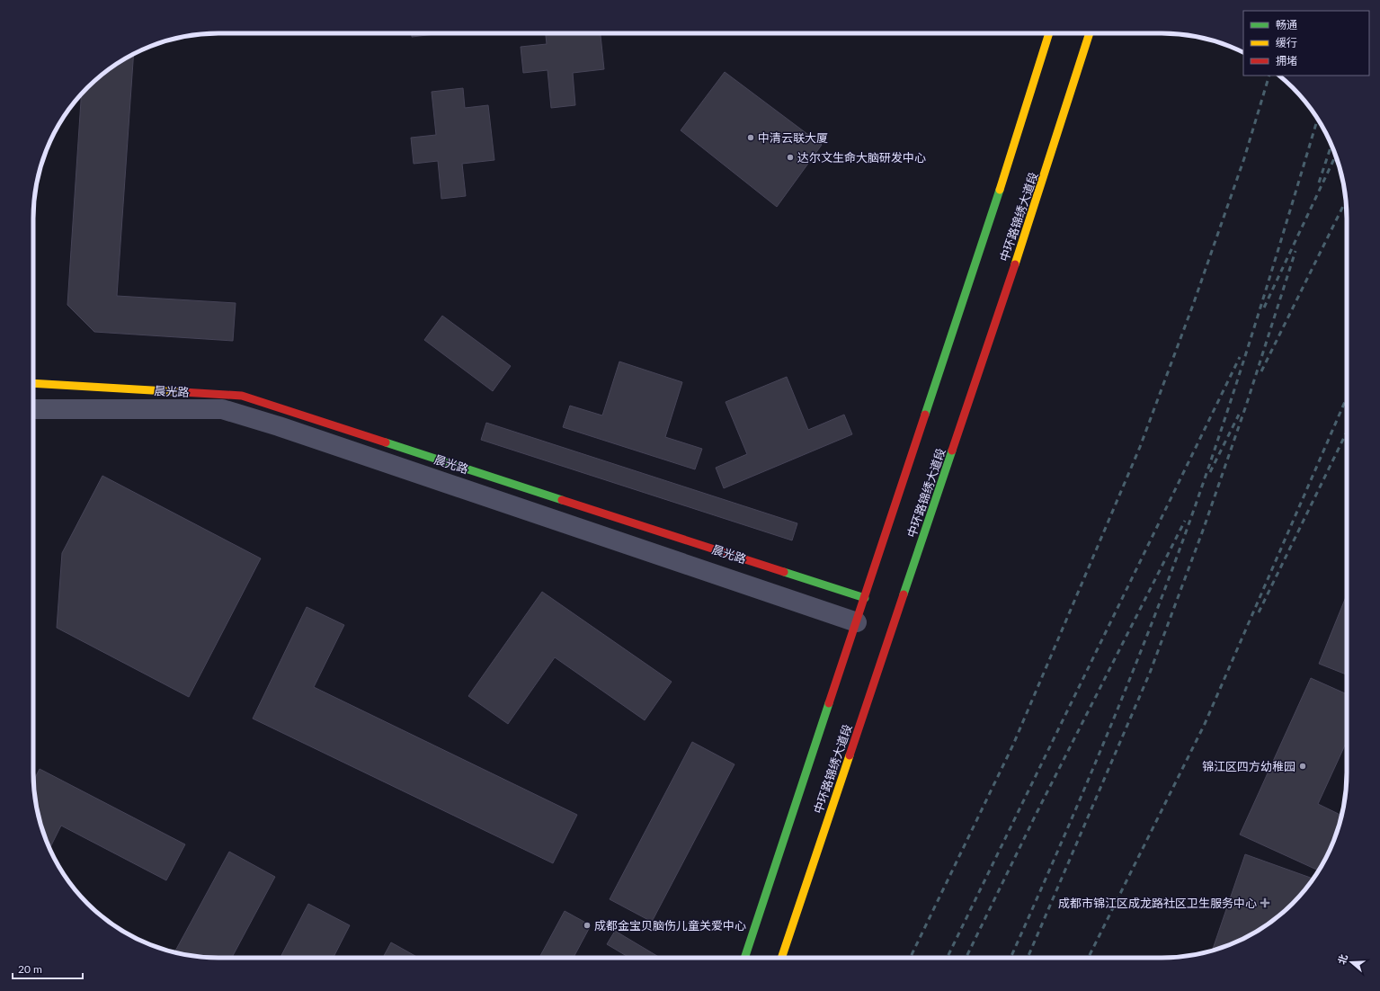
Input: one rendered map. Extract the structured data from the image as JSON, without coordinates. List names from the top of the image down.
{
  "streets": {
    "main road": ["中环路锦绣大道段", "晨光路"]
  },
  "crossings": [
    ["中环路锦绣大道段", "晨光路"]
  ],
  "places": {
    "other": [
      "中清云联大厦",
      "达尔文生命大脑研发中心",
      "锦江区四方幼稚园",
      "成都金宝贝脑伤儿童关爱中心"
    ],
    "health": ["成都市锦江区成龙路社区卫生服务中心"]
  },
  "legend": ["畅通", "缓行", "拥堵"],
  "scale_bar": "20 m",
  "north": "left"
}
